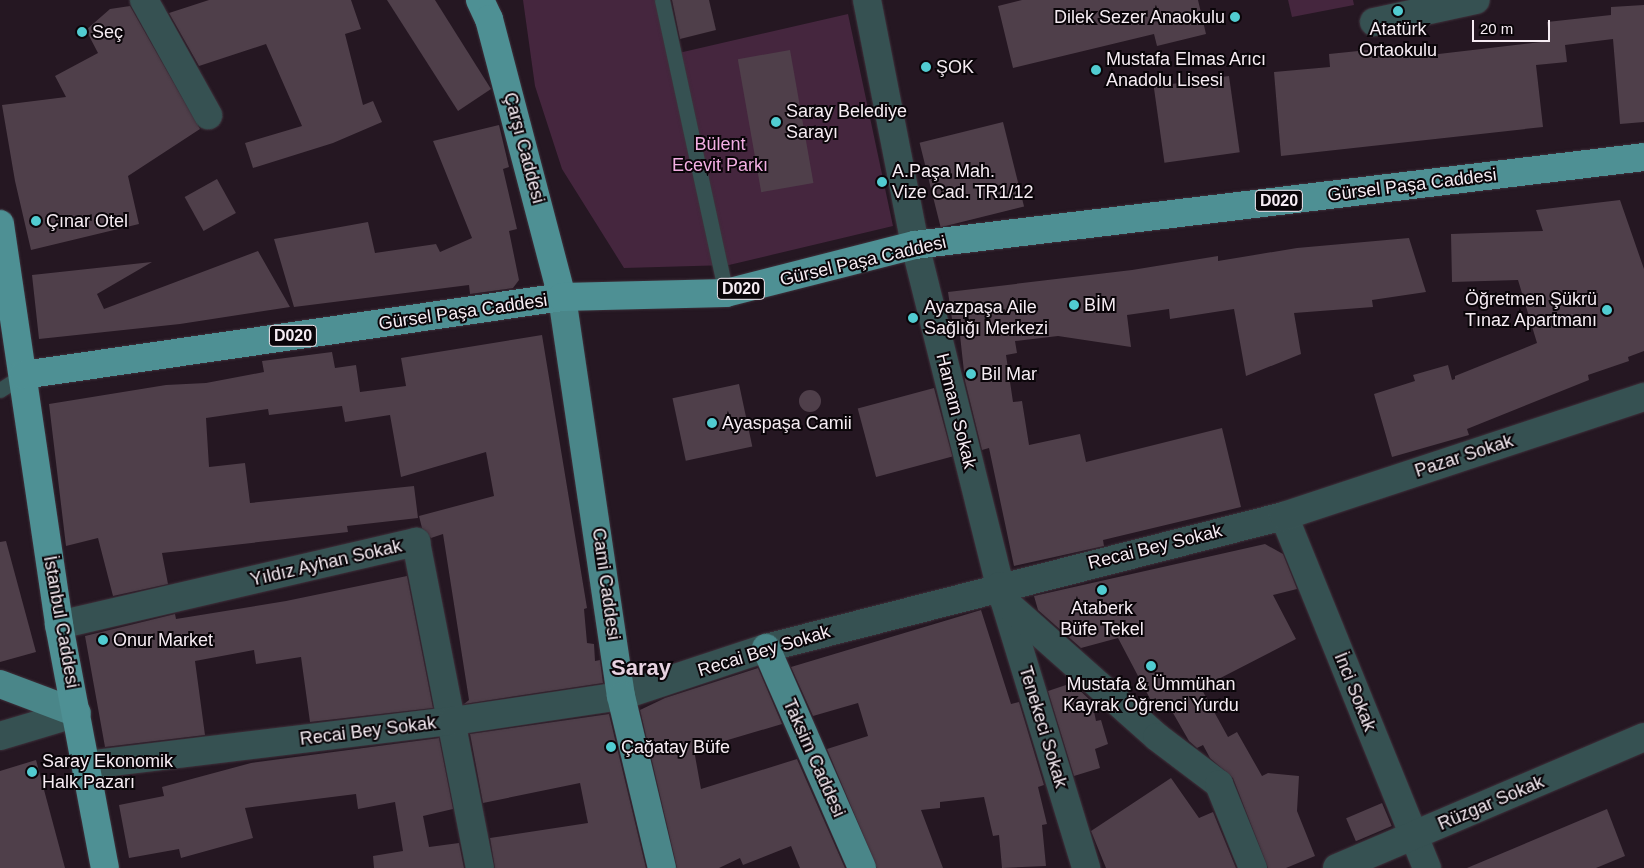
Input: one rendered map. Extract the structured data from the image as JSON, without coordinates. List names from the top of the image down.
{
  "streets": {
    "highway": [
      "Çarşı Caddesi",
      "Gürsel Paşa Caddesi",
      "D020",
      "İstanbul Caddesi"
    ],
    "main road": ["Cami Caddesi", "Taksim Caddesi"],
    "street": [
      "Hamam Sokak",
      "Pazar Sokak",
      "Recai Bey Sokak",
      "Yıldız Ayhan Sokak",
      "İnci Sokak",
      "Tenekeci Sokak",
      "Rüzgar Sokak"
    ]
  },
  "crossings": [
    ["Çarşı Caddesi", "Gürsel Paşa Caddesi"],
    ["Çarşı Caddesi", "Cami Caddesi"],
    ["Gürsel Paşa Caddesi", "Hamam Sokak"],
    ["Gürsel Paşa Caddesi", "Cami Caddesi"],
    ["Gürsel Paşa Caddesi", "İstanbul Caddesi"],
    ["Hamam Sokak", "Recai Bey Sokak"],
    ["Hamam Sokak", "Tenekeci Sokak"],
    ["Pazar Sokak", "Recai Bey Sokak"],
    ["Pazar Sokak", "İnci Sokak"],
    ["Recai Bey Sokak", "Yıldız Ayhan Sokak"],
    ["Recai Bey Sokak", "Cami Caddesi"],
    ["Recai Bey Sokak", "İstanbul Caddesi"],
    ["Recai Bey Sokak", "İnci Sokak"],
    ["Recai Bey Sokak", "Tenekeci Sokak"],
    ["Recai Bey Sokak", "Taksim Caddesi"],
    ["Yıldız Ayhan Sokak", "İstanbul Caddesi"],
    ["İnci Sokak", "Rüzgar Sokak"]
  ],
  "districts": ["Saray"],
  "parks": ["Bülent Ecevit Parkı"],
  "places": [
    "Atatürk Ortaokulu",
    "Dilek Sezer Anaokulu",
    "Seç",
    "ŞOK",
    "Mustafa Elmas Arıcı Anadolu Lisesi",
    "Saray Belediye Sarayı",
    "A.Paşa Mah. Vize Cad. TR1/12",
    "Çınar Otel",
    "BİM",
    "Öğretmen Şükrü Tınaz Apartmanı",
    "Ayazpaşa Aile Sağlığı Merkezi",
    "Bil Mar",
    "Ayaspaşa Camii",
    "Ataberk Büfe Tekel",
    "Onur Market",
    "Mustafa & Ümmühan Kayrak Öğrenci Yurdu",
    "Çağatay Büfe",
    "Saray Ekonomik Halk Pazarı"
  ],
  "scale_bar": "20 m"
}
